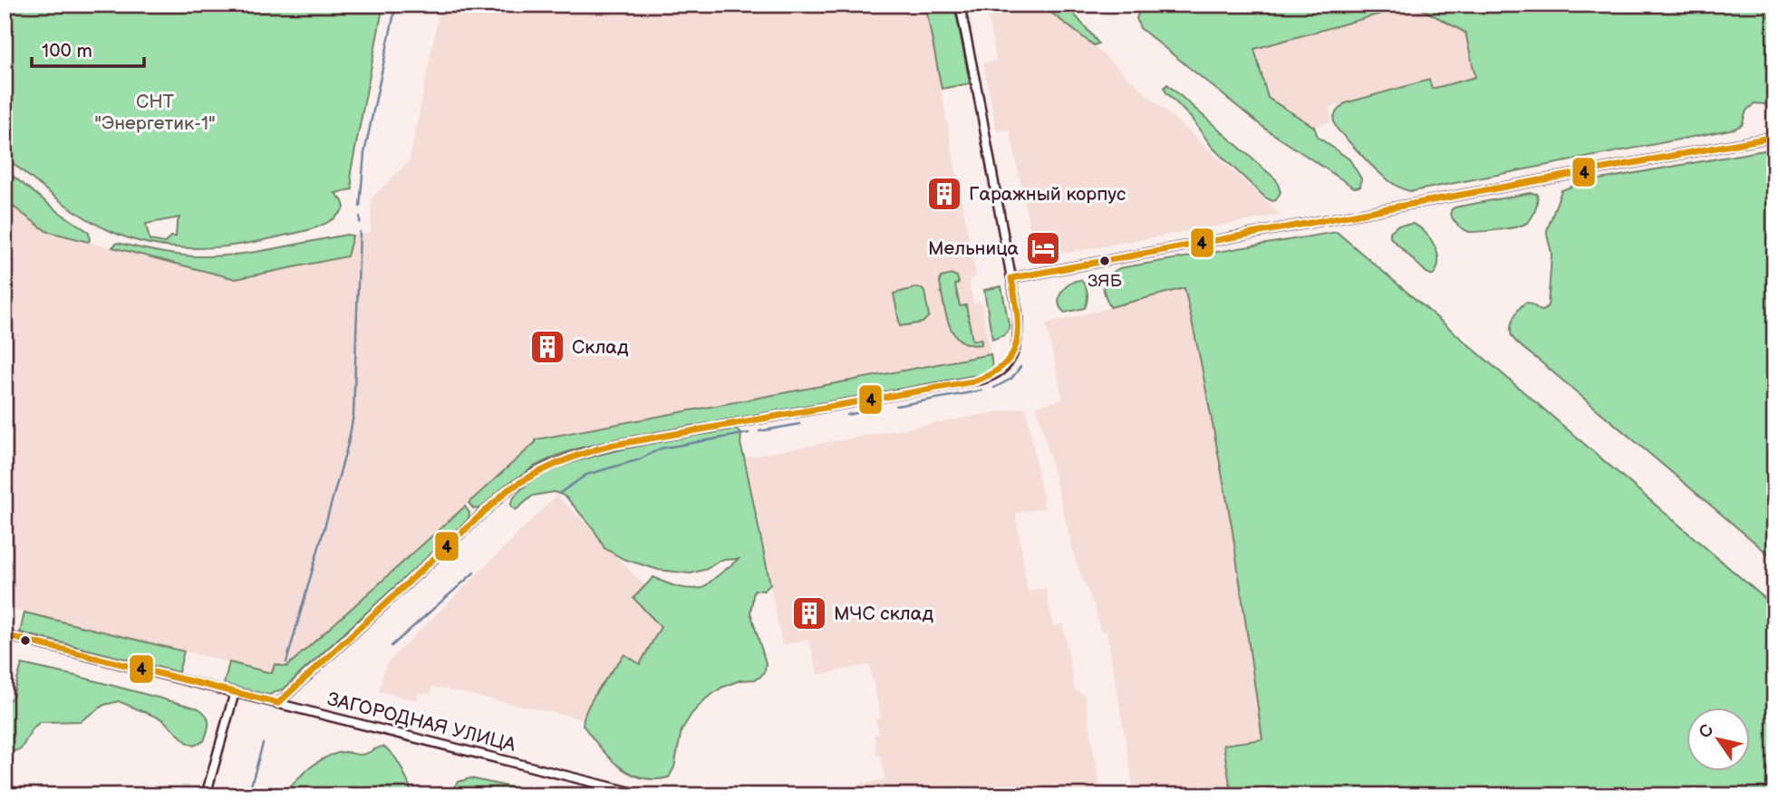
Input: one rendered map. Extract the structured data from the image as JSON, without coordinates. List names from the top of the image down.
{
  "streets": {
    "street": ["ЗАГОРОДНАЯ УЛИЦА"]
  },
  "parks": ["СНТ \"Энергетик-1\""],
  "places": {
    "building": ["Гаражный корпус", "Склад", "МЧС склад"],
    "hotel": ["Мельница"],
    "other": ["ЗЯБ"]
  },
  "lines": ["transit line 4"],
  "scale_bar": "100 m",
  "north": "top left"
}
